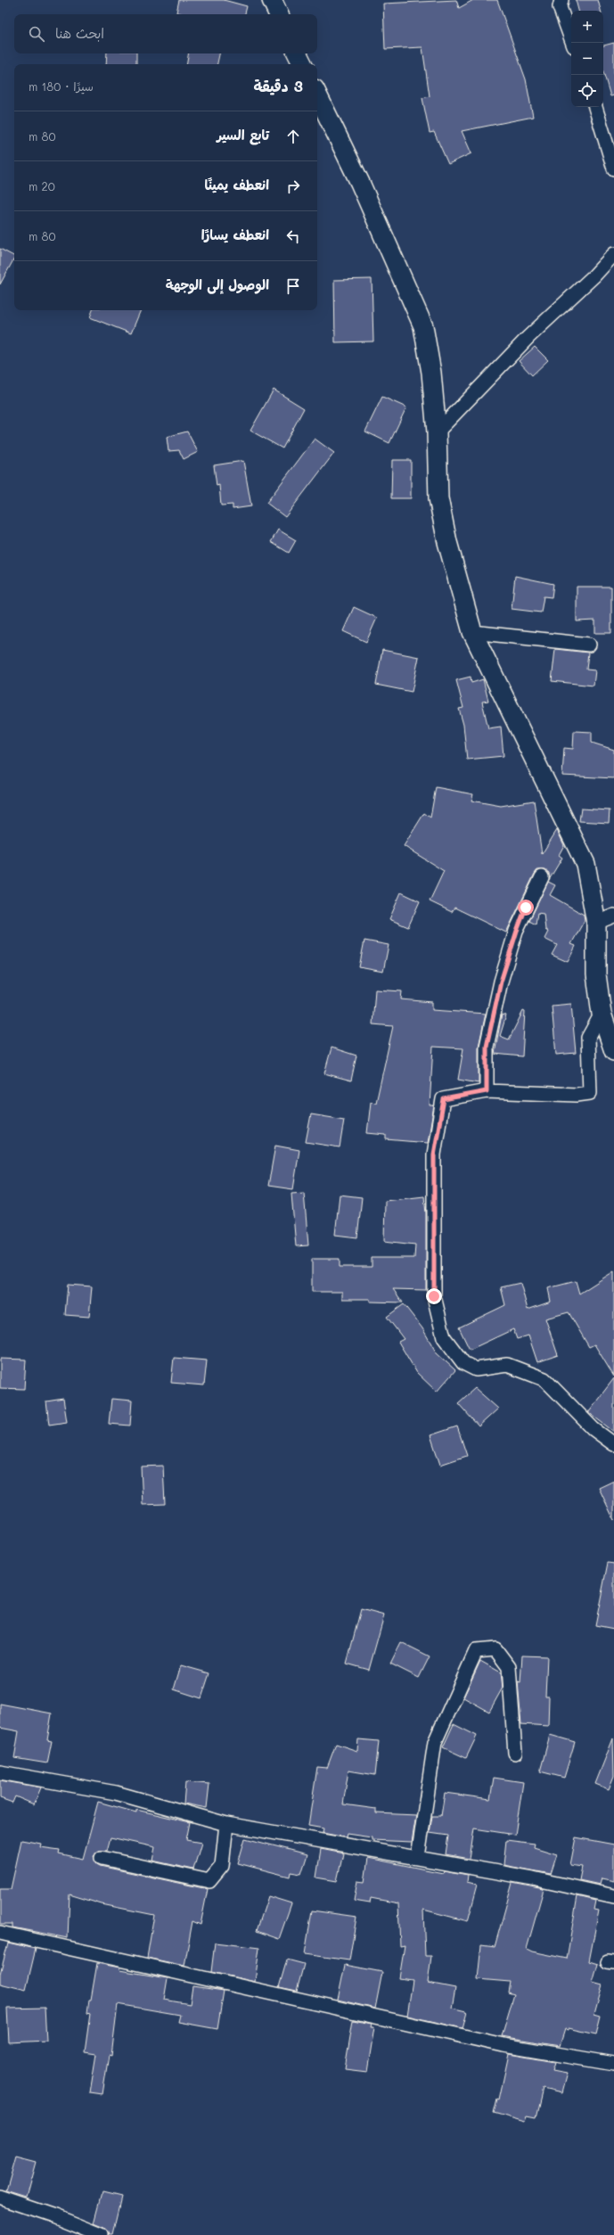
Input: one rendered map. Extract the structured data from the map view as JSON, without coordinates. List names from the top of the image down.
{
  "page": {
    "map_buttons": ["+", "−"],
    "search": "ابحث هنا",
    "heading": ["3 دقيقة", "سيرًا · 180 m"],
    "list": [
      ["تابع السير", "80 m"],
      ["انعطف يمينًا", "20 m"],
      ["انعطف يسارًا", "80 m"],
      "الوصول إلى الوجهة"
    ]
  }
}
